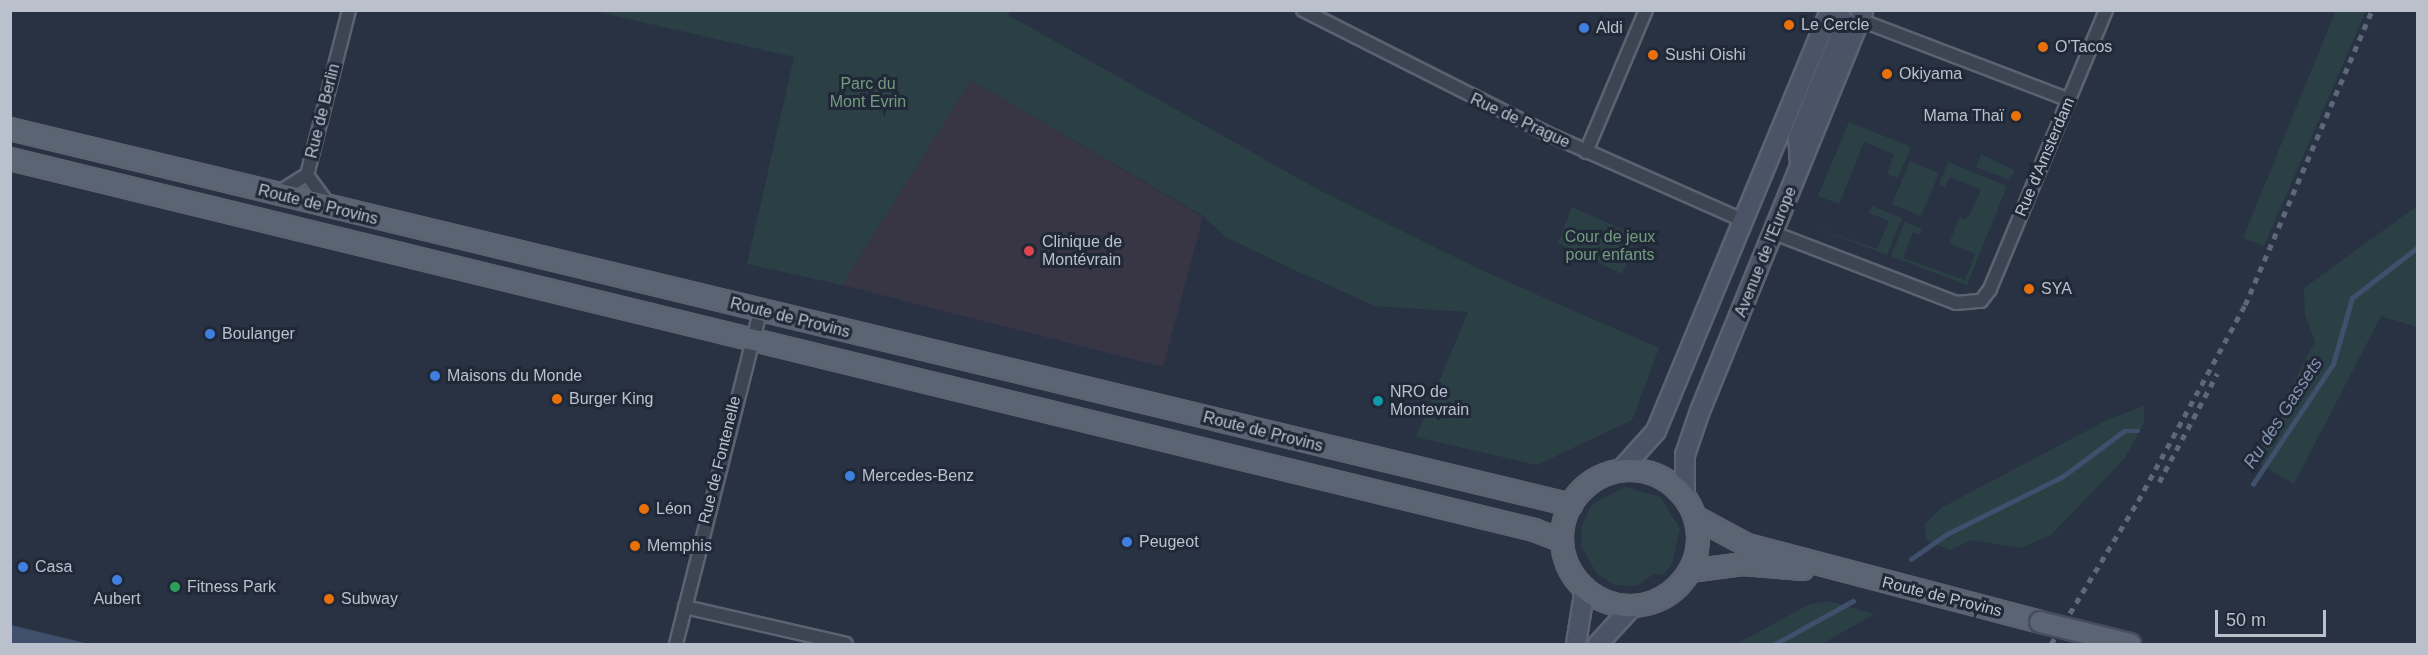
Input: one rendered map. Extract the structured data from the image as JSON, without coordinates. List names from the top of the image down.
{
  "streets": {
    "main road": ["Route de Provins", "Avenue de l'Europe"],
    "street": [
      "Rue de Berlin",
      "Rue de Prague",
      "Rue d'Amsterdam",
      "Rue de Fontenelle"
    ]
  },
  "crossings": [
    ["Rue de Berlin", "Route de Provins"],
    ["Rue de Prague", "Avenue de l'Europe"],
    ["Rue d'Amsterdam", "Avenue de l'Europe"],
    ["Route de Provins", "Avenue de l'Europe"],
    ["Route de Provins", "Rue de Fontenelle"]
  ],
  "water": ["Ru des Gassets"],
  "parks": ["Parc du Mont Evrin", "Cour de jeux pour enfants"],
  "places": [
    "Le Cercle",
    "Aldi",
    "O'Tacos",
    "Sushi Oishi",
    "Okiyama",
    "Mama Thaï",
    "Clinique de Montévrain",
    "SYA",
    "Boulanger",
    "Maisons du Monde",
    "Burger King",
    "NRO de Montevrain",
    "Mercedes-Benz",
    "Léon",
    "Peugeot",
    "Memphis",
    "Casa",
    "Aubert",
    "Fitness Park",
    "Subway"
  ],
  "scale_bar": "50 m"
}
